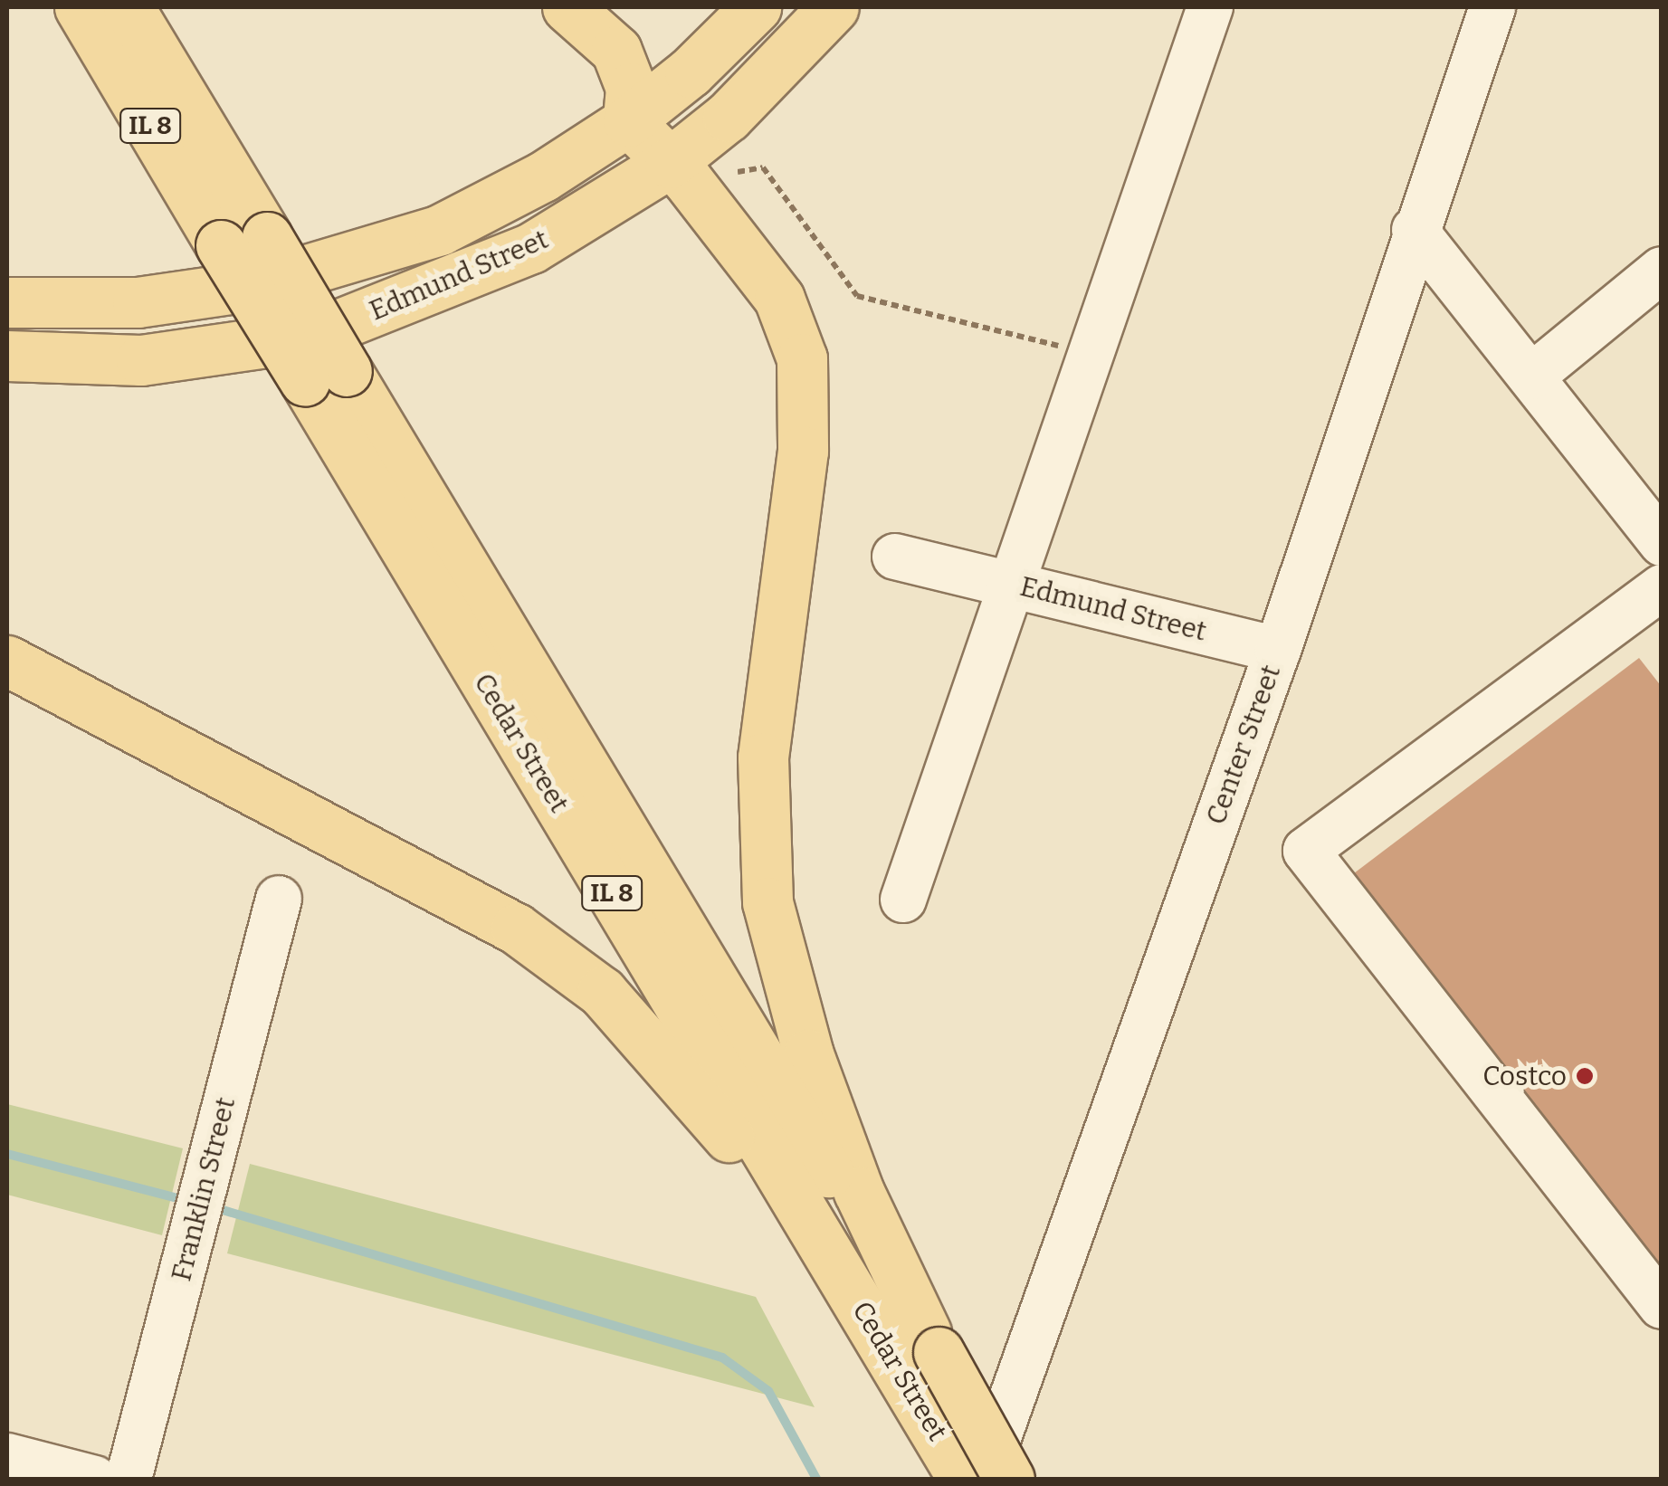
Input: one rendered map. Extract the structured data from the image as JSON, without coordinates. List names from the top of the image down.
{
  "streets": {
    "main road": ["IL 8", "Edmund Street", "Cedar Street"],
    "street": ["Center Street", "Franklin Street"]
  },
  "crossings": [
    ["Edmund Street", "Center Street"]
  ],
  "places": ["Costco"]
}
